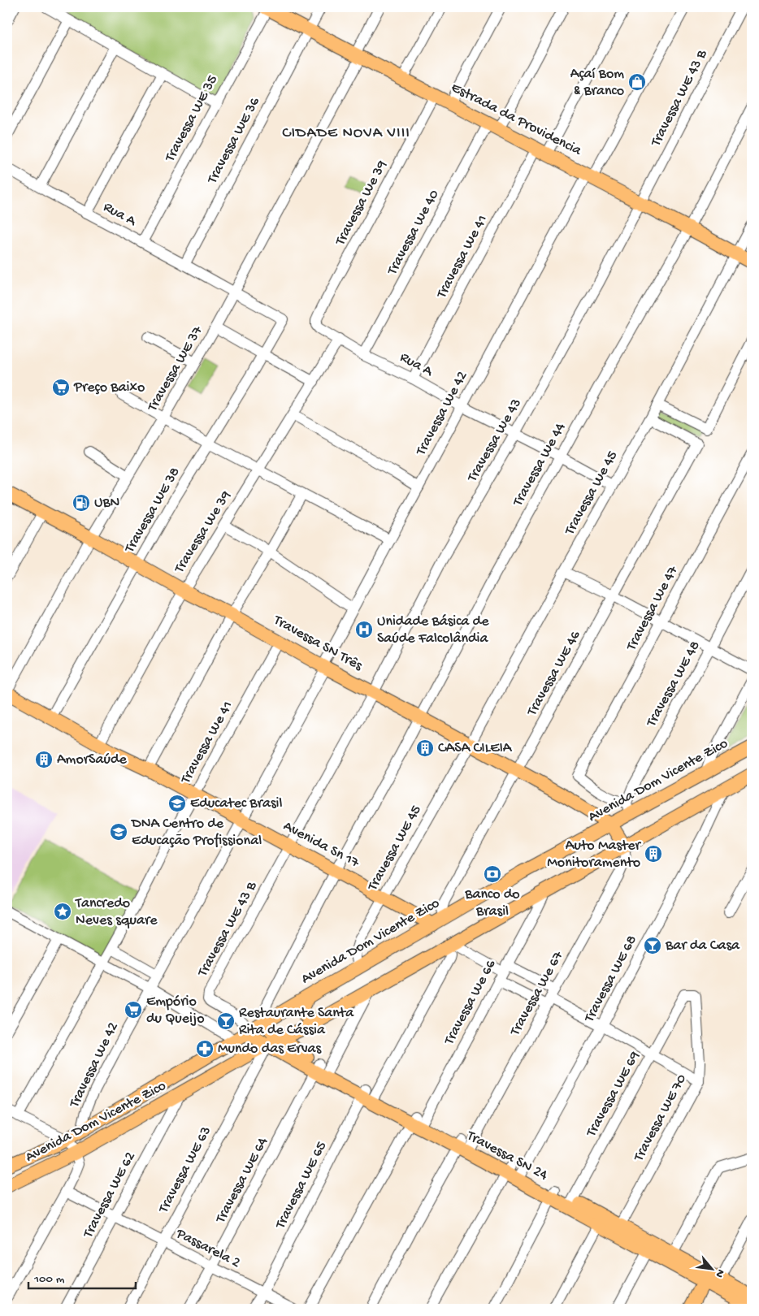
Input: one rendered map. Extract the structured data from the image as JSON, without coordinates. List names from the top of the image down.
{
  "streets": {
    "main road": [
      "Estrada da Providencia",
      "Travessa SN Três",
      "Avenida Dom Vicente Zico",
      "Avenida Sn 17",
      "Travessa SN 24"
    ],
    "street": [
      "Travessa WE 43 B",
      "Travessa WE 35",
      "Travessa WE 36",
      "Travessa We 39",
      "Rua A",
      "Travessa We 40",
      "Travessa We 41",
      "Travessa WE 37",
      "Travessa We 42",
      "Travessa We 43",
      "Travessa We 44",
      "Travessa We 45",
      "Travessa WE 38",
      "Travessa We 47",
      "Travessa WE 46",
      "Travessa WE 48",
      "Travessa WE 45",
      "Travessa WE 68",
      "Travessa We 67",
      "Travessa We 66",
      "Travessa WE 69",
      "Travessa WE 70",
      "Travessa WE 63",
      "Travessa WE 64",
      "Travessa WE 65",
      "Travessa WE 62",
      "Passarela 2"
    ]
  },
  "crossings": [
    ["Travessa WE 43 B", "Estrada da Providencia"],
    ["Travessa WE 43 B", "Travessa We 43"],
    ["Travessa WE 43 B", "Avenida Dom Vicente Zico"],
    ["Travessa WE 43 B", "Avenida Sn 17"],
    ["Travessa WE 43 B", "Travessa SN 24"],
    ["Travessa WE 35", "Estrada da Providencia"],
    ["Travessa WE 35", "Rua A"],
    ["Estrada da Providencia", "Travessa WE 36"],
    ["Estrada da Providencia", "Travessa We 39"],
    ["Estrada da Providencia", "Travessa We 40"],
    ["Estrada da Providencia", "Travessa We 41"],
    ["Estrada da Providencia", "Travessa WE 37"],
    ["Estrada da Providencia", "Travessa We 42"],
    ["Estrada da Providencia", "Travessa We 43"],
    ["Estrada da Providencia", "Travessa We 44"],
    ["Estrada da Providencia", "Travessa We 45"],
    ["Travessa WE 36", "Rua A"],
    ["Travessa We 39", "Rua A"],
    ["Travessa We 39", "Travessa SN Três"],
    ["Travessa We 39", "Avenida Sn 17"],
    ["Rua A", "Travessa We 40"],
    ["Rua A", "Travessa We 41"],
    ["Rua A", "Travessa WE 37"],
    ["Rua A", "Travessa We 42"],
    ["Rua A", "Travessa We 43"],
    ["Rua A", "Travessa We 44"],
    ["Rua A", "Travessa We 45"],
    ["Rua A", "Travessa WE 38"],
    ["Travessa We 41", "Travessa SN Três"],
    ["Travessa We 41", "Avenida Sn 17"],
    ["Travessa WE 37", "Travessa SN Três"],
    ["Travessa WE 37", "Avenida Sn 17"],
    ["Travessa We 42", "Travessa SN Três"],
    ["Travessa We 42", "Avenida Dom Vicente Zico"],
    ["Travessa We 42", "Avenida Sn 17"],
    ["Travessa We 43", "Travessa SN Três"],
    ["Travessa We 44", "Travessa SN Três"],
    ["Travessa We 45", "Travessa SN Três"],
    ["Travessa We 45", "Travessa WE 46"],
    ["Travessa We 45", "Travessa WE 45"],
    ["Travessa WE 38", "Travessa SN Três"],
    ["Travessa WE 38", "Avenida Sn 17"],
    ["Travessa We 47", "Travessa WE 48"],
    ["Travessa We 47", "Avenida Dom Vicente Zico"],
    ["Travessa SN Três", "Travessa WE 46"],
    ["Travessa SN Três", "Avenida Dom Vicente Zico"],
    ["Travessa SN Três", "Travessa WE 45"],
    ["Travessa WE 46", "Avenida Dom Vicente Zico"],
    ["Travessa WE 46", "Avenida Sn 17"],
    ["Travessa WE 48", "Avenida Dom Vicente Zico"],
    ["Avenida Dom Vicente Zico", "Avenida Sn 17"],
    ["Avenida Dom Vicente Zico", "Travessa WE 45"],
    ["Avenida Dom Vicente Zico", "Travessa We 67"],
    ["Avenida Dom Vicente Zico", "Travessa We 66"],
    ["Avenida Dom Vicente Zico", "Travessa SN 24"],
    ["Avenida Dom Vicente Zico", "Travessa WE 63"],
    ["Avenida Dom Vicente Zico", "Travessa WE 64"],
    ["Avenida Dom Vicente Zico", "Travessa WE 62"],
    ["Avenida Sn 17", "Travessa WE 45"],
    ["Travessa WE 68", "Travessa SN 24"],
    ["Travessa We 67", "Travessa SN 24"],
    ["Travessa We 66", "Travessa SN 24"],
    ["Travessa WE 69", "Travessa WE 70"],
    ["Travessa WE 69", "Travessa SN 24"],
    ["Travessa WE 70", "Travessa SN 24"],
    ["Travessa SN 24", "Travessa WE 63"],
    ["Travessa SN 24", "Travessa WE 64"],
    ["Travessa SN 24", "Travessa WE 65"],
    ["Travessa WE 63", "Passarela 2"],
    ["Travessa WE 64", "Passarela 2"],
    ["Travessa WE 65", "Passarela 2"],
    ["Travessa WE 62", "Passarela 2"]
  ],
  "districts": ["CIDADE NOVA VIII"],
  "places": {
    "shop": ["Açaí Bom & Branco"],
    "supermarket": ["Preço Baixo", "Empório du Queijo"],
    "fuel station": ["UBN"],
    "hospital": ["Unidade Básica de Saúde Falcolândia"],
    "building": ["CASA CILEIA", "AmorSaúde", "Auto Master Monitoramento"],
    "school or university": ["Educatec Brasil", "DNA Centro de Educação Profissional"],
    "bank": ["Banco do Brasil"],
    "place": ["Tancredo Neves square"],
    "bar": ["Bar da Casa", "Restaurante Santa Rita de Cássia"],
    "pharmacy": ["Mundo das Ervas"]
  },
  "scale_bar": "100 m",
  "north": "bottom right"
}
